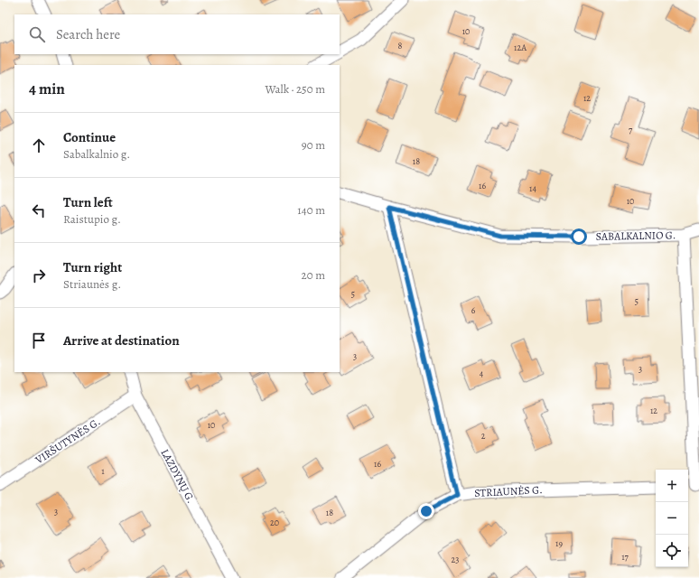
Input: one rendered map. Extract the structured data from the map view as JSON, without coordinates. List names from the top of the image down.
{
  "streets": {
    "street": [
      "SABALKALNIO G.",
      "VIRŠUTYNĖS G.",
      "LAZDYNŲ G.",
      "STRIAUNĖS G."
    ]
  },
  "crossings": [
    ["VIRŠUTYNĖS G.", "LAZDYNŲ G."]
  ],
  "house_numbers": [
    "10",
    "8",
    "12A",
    "12",
    "7",
    "18",
    "16",
    "14",
    "10",
    "5",
    "5",
    "6",
    "3",
    "3",
    "4",
    "12",
    "10",
    "2",
    "16",
    "1",
    "3",
    "18",
    "20",
    "19",
    "17",
    "23"
  ],
  "page": {
    "search": "Search here",
    "heading": ["4 min", "Walk · 250 m"],
    "list": [
      ["Continue", "Sabalkalnio g.", "90 m"],
      ["Turn left", "Raistupio g.", "140 m"],
      ["Turn right", "Striaunės g.", "20 m"],
      "Arrive at destination"
    ],
    "map_buttons": ["+", "−"]
  }
}
